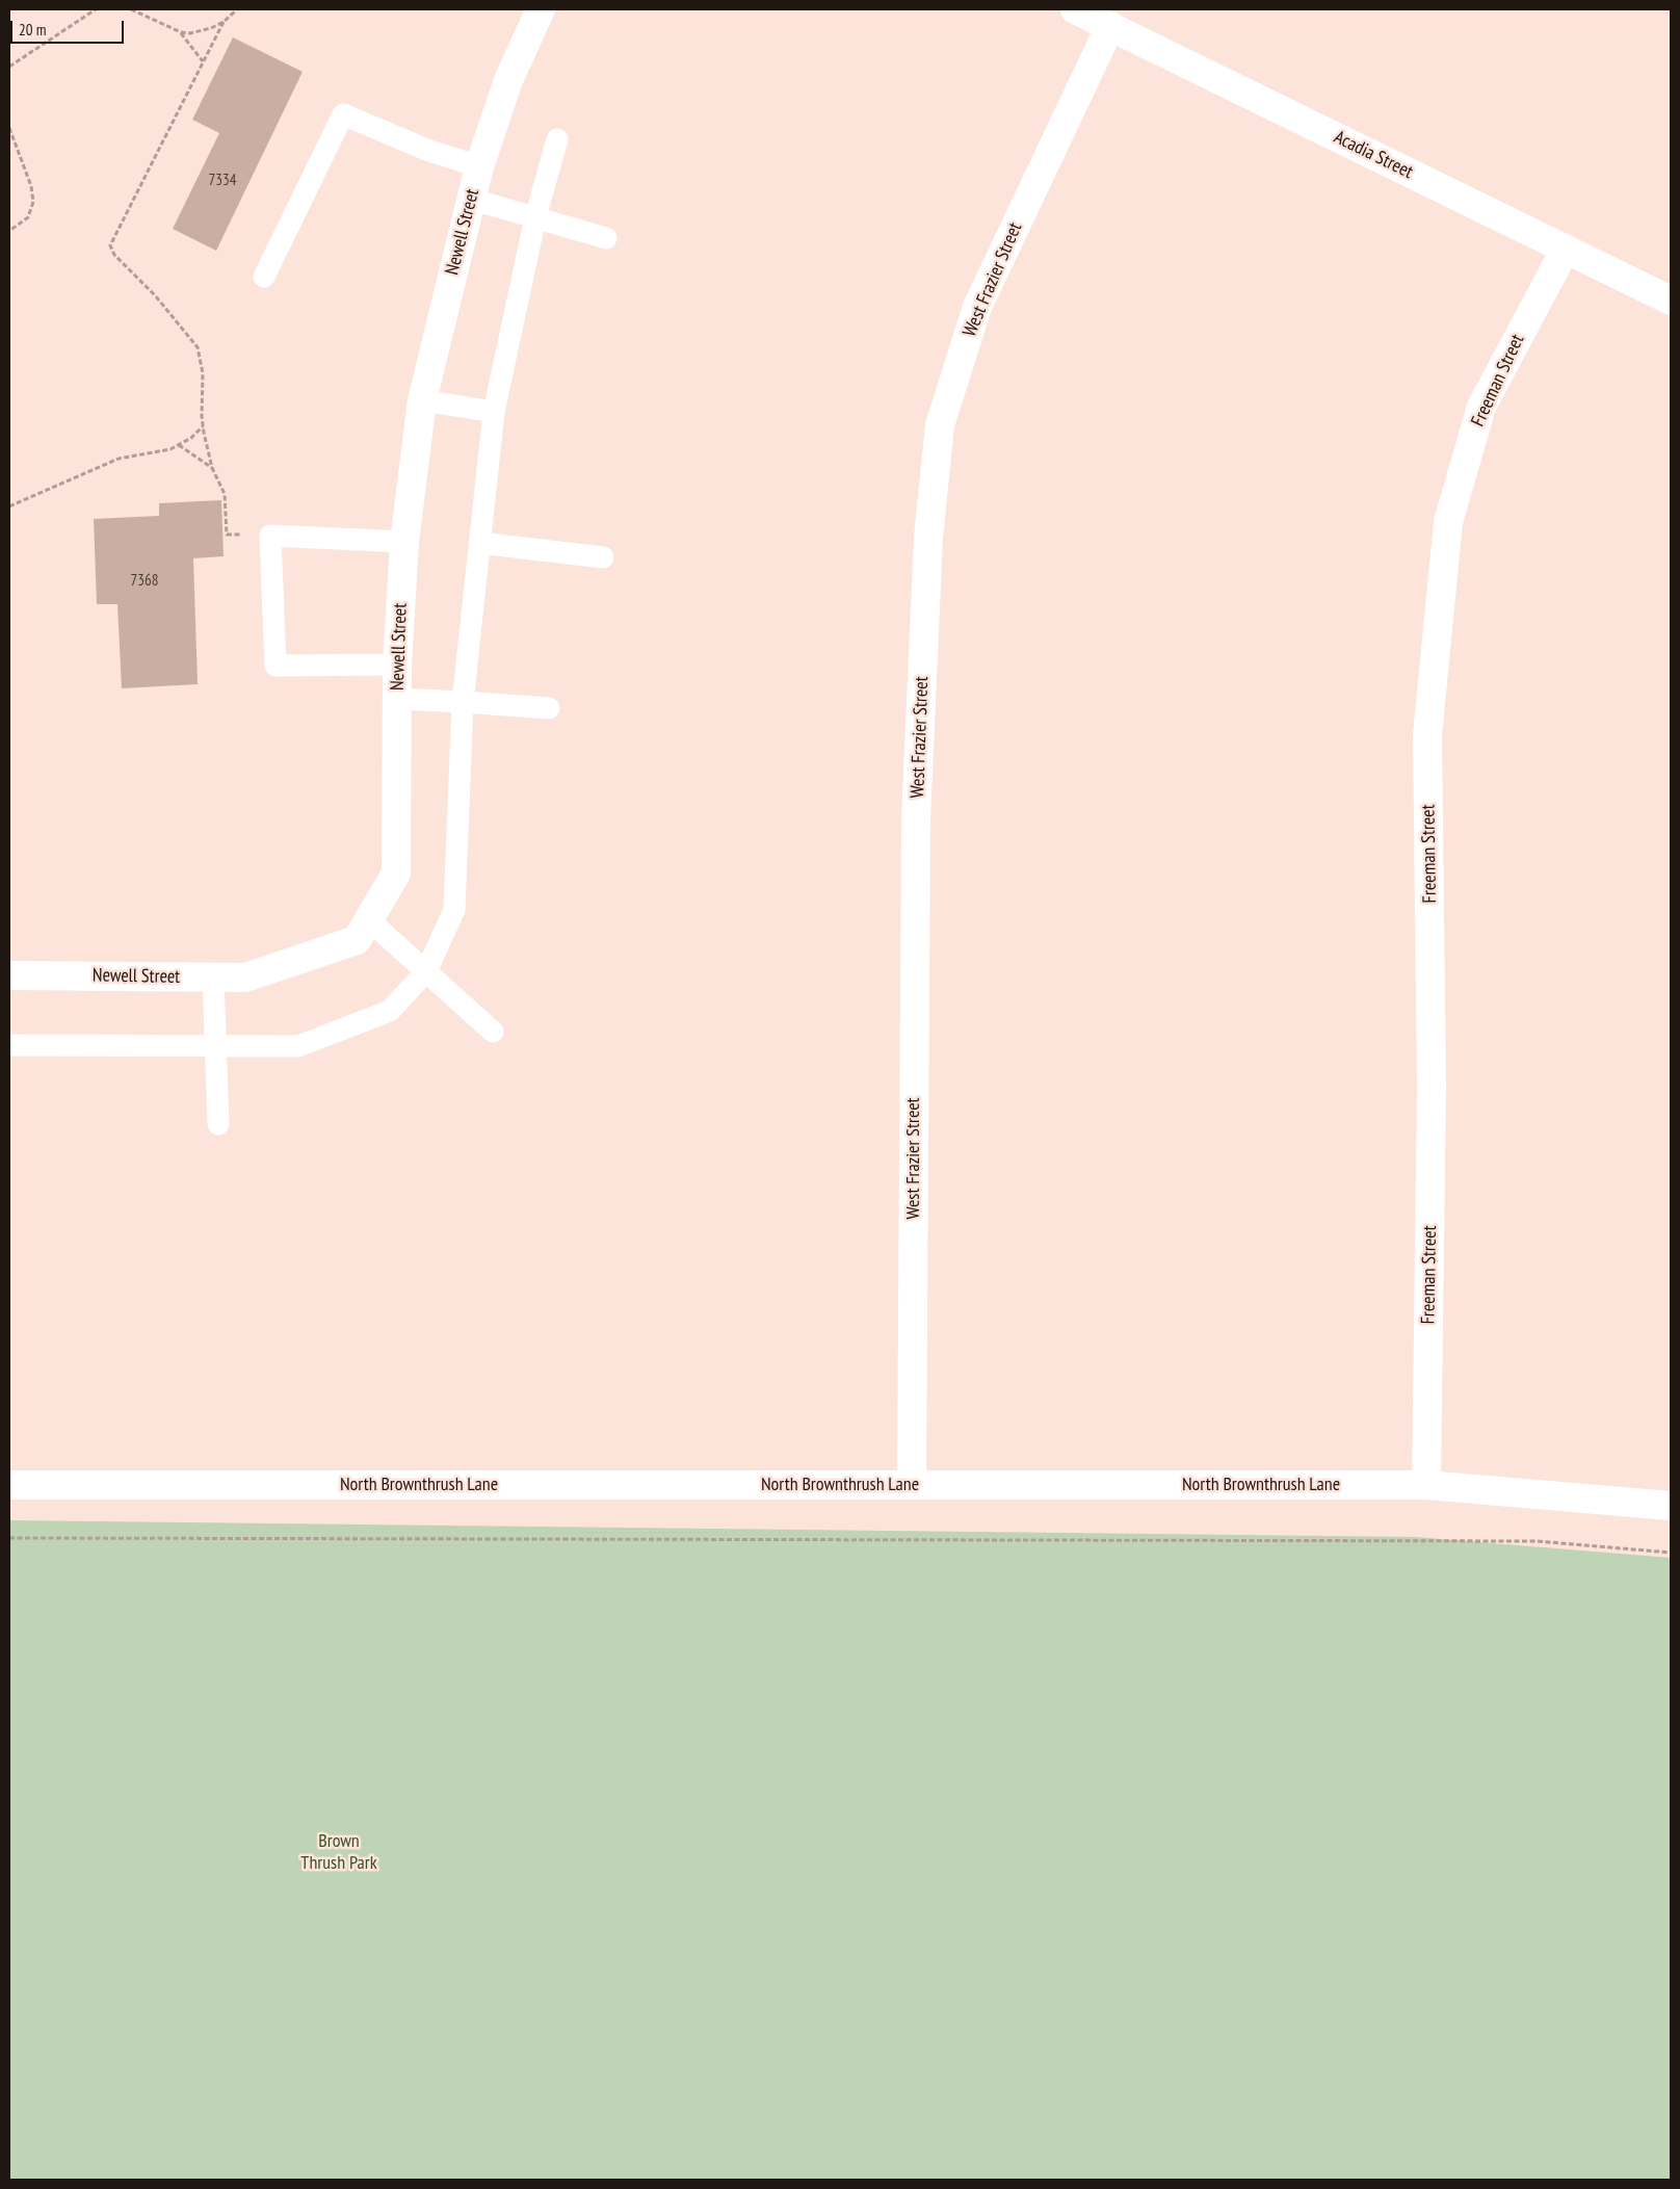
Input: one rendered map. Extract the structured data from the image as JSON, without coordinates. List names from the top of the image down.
{
  "streets": {
    "street": [
      "Acadia Street",
      "Newell Street",
      "West Frazier Street",
      "Freeman Street",
      "North Brownthrush Lane"
    ]
  },
  "crossings": [
    ["Acadia Street", "West Frazier Street"],
    ["Acadia Street", "Freeman Street"],
    ["West Frazier Street", "North Brownthrush Lane"],
    ["Freeman Street", "North Brownthrush Lane"]
  ],
  "parks": ["Brown Thrush Park"],
  "house_numbers": ["7334", "7368"],
  "scale_bar": "20 m"
}
